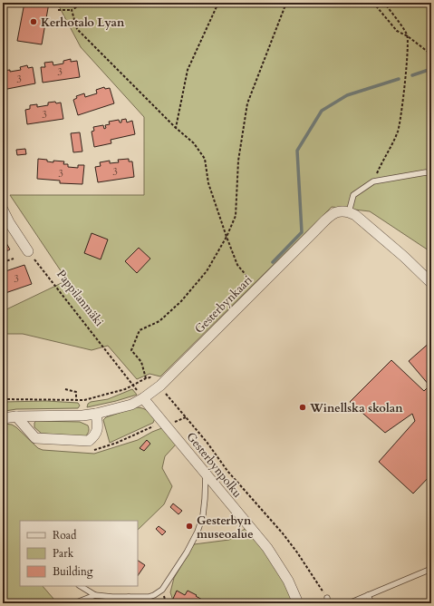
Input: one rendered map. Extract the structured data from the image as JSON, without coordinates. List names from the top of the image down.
{
  "streets": {
    "street": ["Gesterbynkaari", "Gesterbynpolku"],
    "path": ["Pappilanmäki"]
  },
  "crossings": [
    ["Pappilanmäki", "Gesterbynkaari"],
    ["Pappilanmäki", "Gesterbynpolku"],
    ["Gesterbynkaari", "Gesterbynpolku"]
  ],
  "places": ["Kerhotalo Lyan", "Winellska skolan", "Gesterbyn museoalue"],
  "house_numbers": [
    "3",
    "3",
    "3",
    "3",
    "3",
    "3"
  ],
  "legend": ["Road", "Park", "Building"]
}
